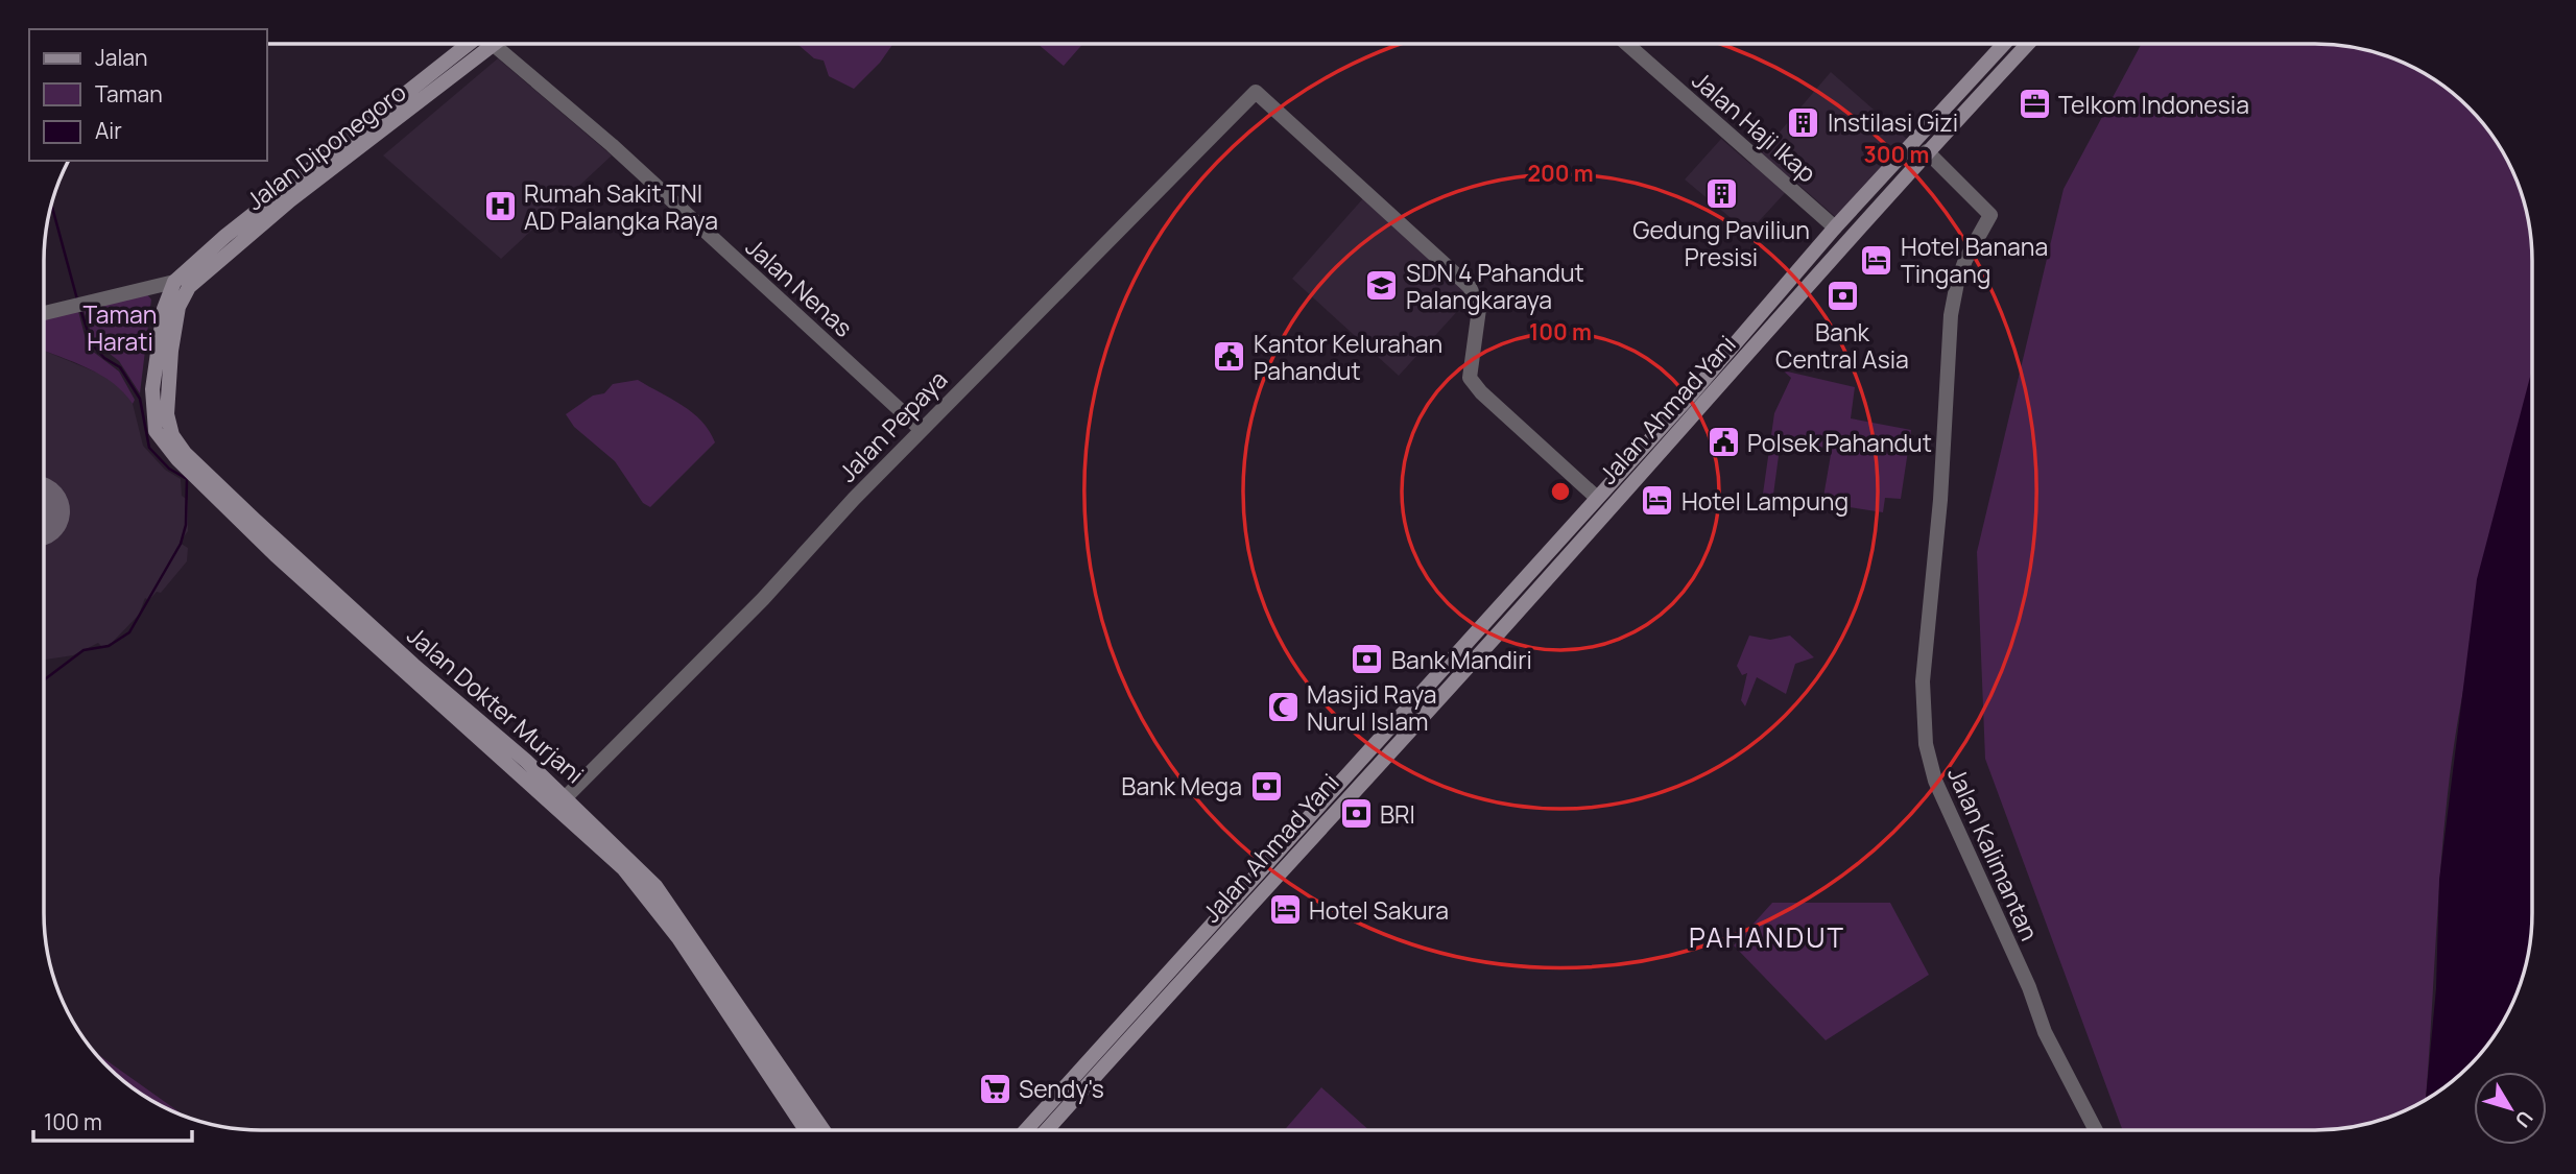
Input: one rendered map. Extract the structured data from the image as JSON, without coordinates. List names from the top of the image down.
{
  "streets": {
    "main road": ["Jalan Diponegoro", "Jalan Ahmad Yani", "Jalan Dokter Murjani"],
    "street": [
      "Jalan Haji Ikap",
      "Jalan Nenas",
      "Jalan Pepaya",
      "Jalan Kalimantan"
    ]
  },
  "crossings": [
    ["Jalan Haji Ikap", "Jalan Ahmad Yani"],
    ["Jalan Diponegoro", "Jalan Nenas"],
    ["Jalan Diponegoro", "Jalan Dokter Murjani"],
    ["Jalan Nenas", "Jalan Pepaya"],
    ["Jalan Ahmad Yani", "Jalan Pepaya"],
    ["Jalan Ahmad Yani", "Jalan Kalimantan"],
    ["Jalan Pepaya", "Jalan Dokter Murjani"]
  ],
  "districts": ["PAHANDUT"],
  "parks": ["Taman Harati"],
  "places": {
    "office": ["Telkom Indonesia"],
    "building": ["Instilasi Gizi", "Gedung Paviliun Presisi"],
    "hospital": ["Rumah Sakit TNI AD Palangka Raya"],
    "hotel": ["Hotel Banana Tingang", "Hotel Lampung", "Hotel Sakura"],
    "school or university": ["SDN 4 Pahandut Palangkaraya"],
    "bank": [
      "Bank Central Asia",
      "Bank Mandiri",
      "Bank Mega",
      "BRI"
    ],
    "public building": ["Kantor Kelurahan Pahandut", "Polsek Pahandut"],
    "mosque": ["Masjid Raya Nurul Islam"],
    "supermarket": ["Sendy's"]
  },
  "legend": ["Jalan", "Taman", "Air"],
  "scale_bar": "100 m",
  "north": "bottom right",
  "rings": ["300 m", "200 m", "100 m"]
}
